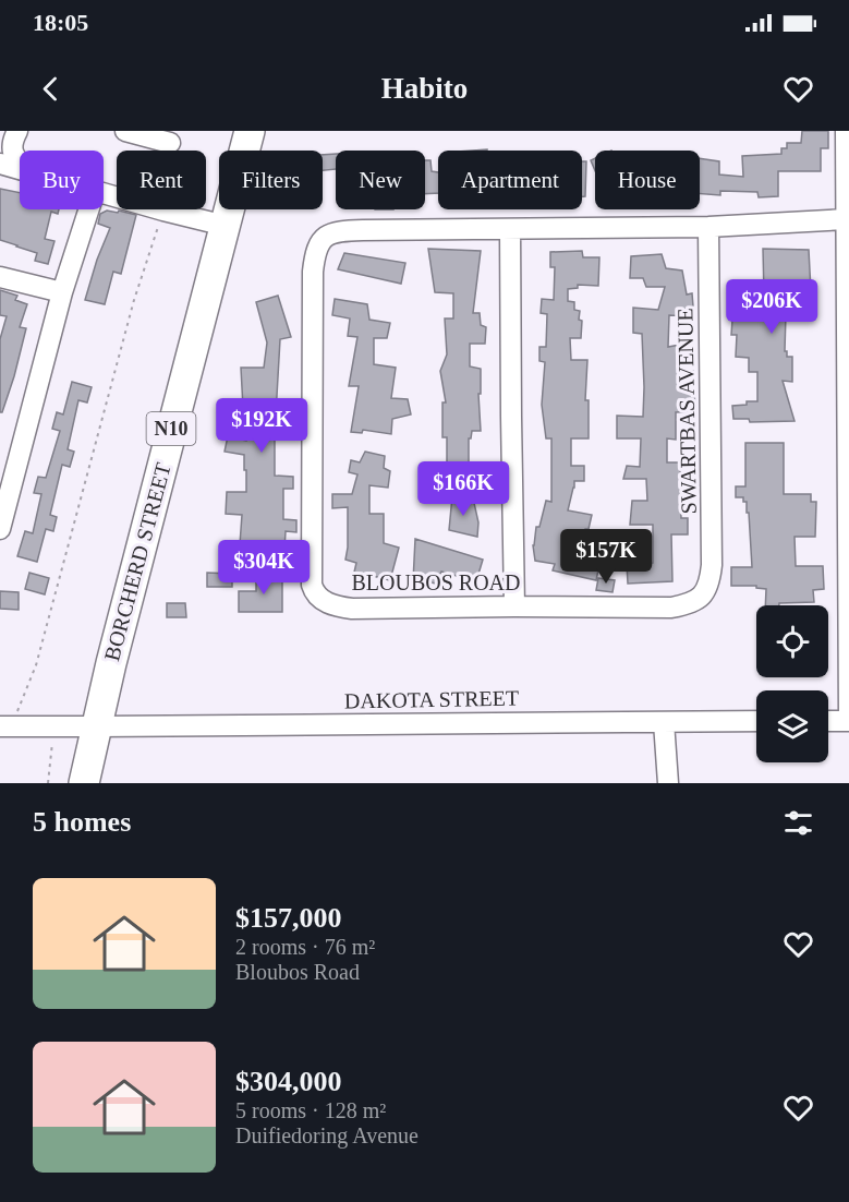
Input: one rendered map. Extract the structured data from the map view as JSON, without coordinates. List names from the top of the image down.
{
  "streets": {
    "highway": ["N10", "BORCHERD STREET"],
    "street": ["SWARTBAS AVENUE", "BLOUBOS ROAD", "DAKOTA STREET"]
  },
  "crossings": [
    ["SWARTBAS AVENUE", "BLOUBOS ROAD"],
    ["N10", "BORCHERD STREET"],
    ["N10", "DAKOTA STREET"],
    ["BORCHERD STREET", "DAKOTA STREET"]
  ],
  "page": {
    "status": "18:05",
    "header": "Habito",
    "chip": [
      "Buy",
      "Rent",
      "Filters",
      "New",
      "Apartment",
      "House"
    ],
    "price": [
      "$206K",
      "$192K",
      "$166K",
      "$157K",
      "$304K"
    ],
    "heading": "5 homes",
    "list": [
      {
        "name": "$157,000",
        "note": "2 rooms · 76 m² · Bloubos Road"
      },
      {
        "name": "$304,000",
        "note": "5 rooms · 128 m² · Duifiedoring Avenue"
      }
    ]
  }
}
